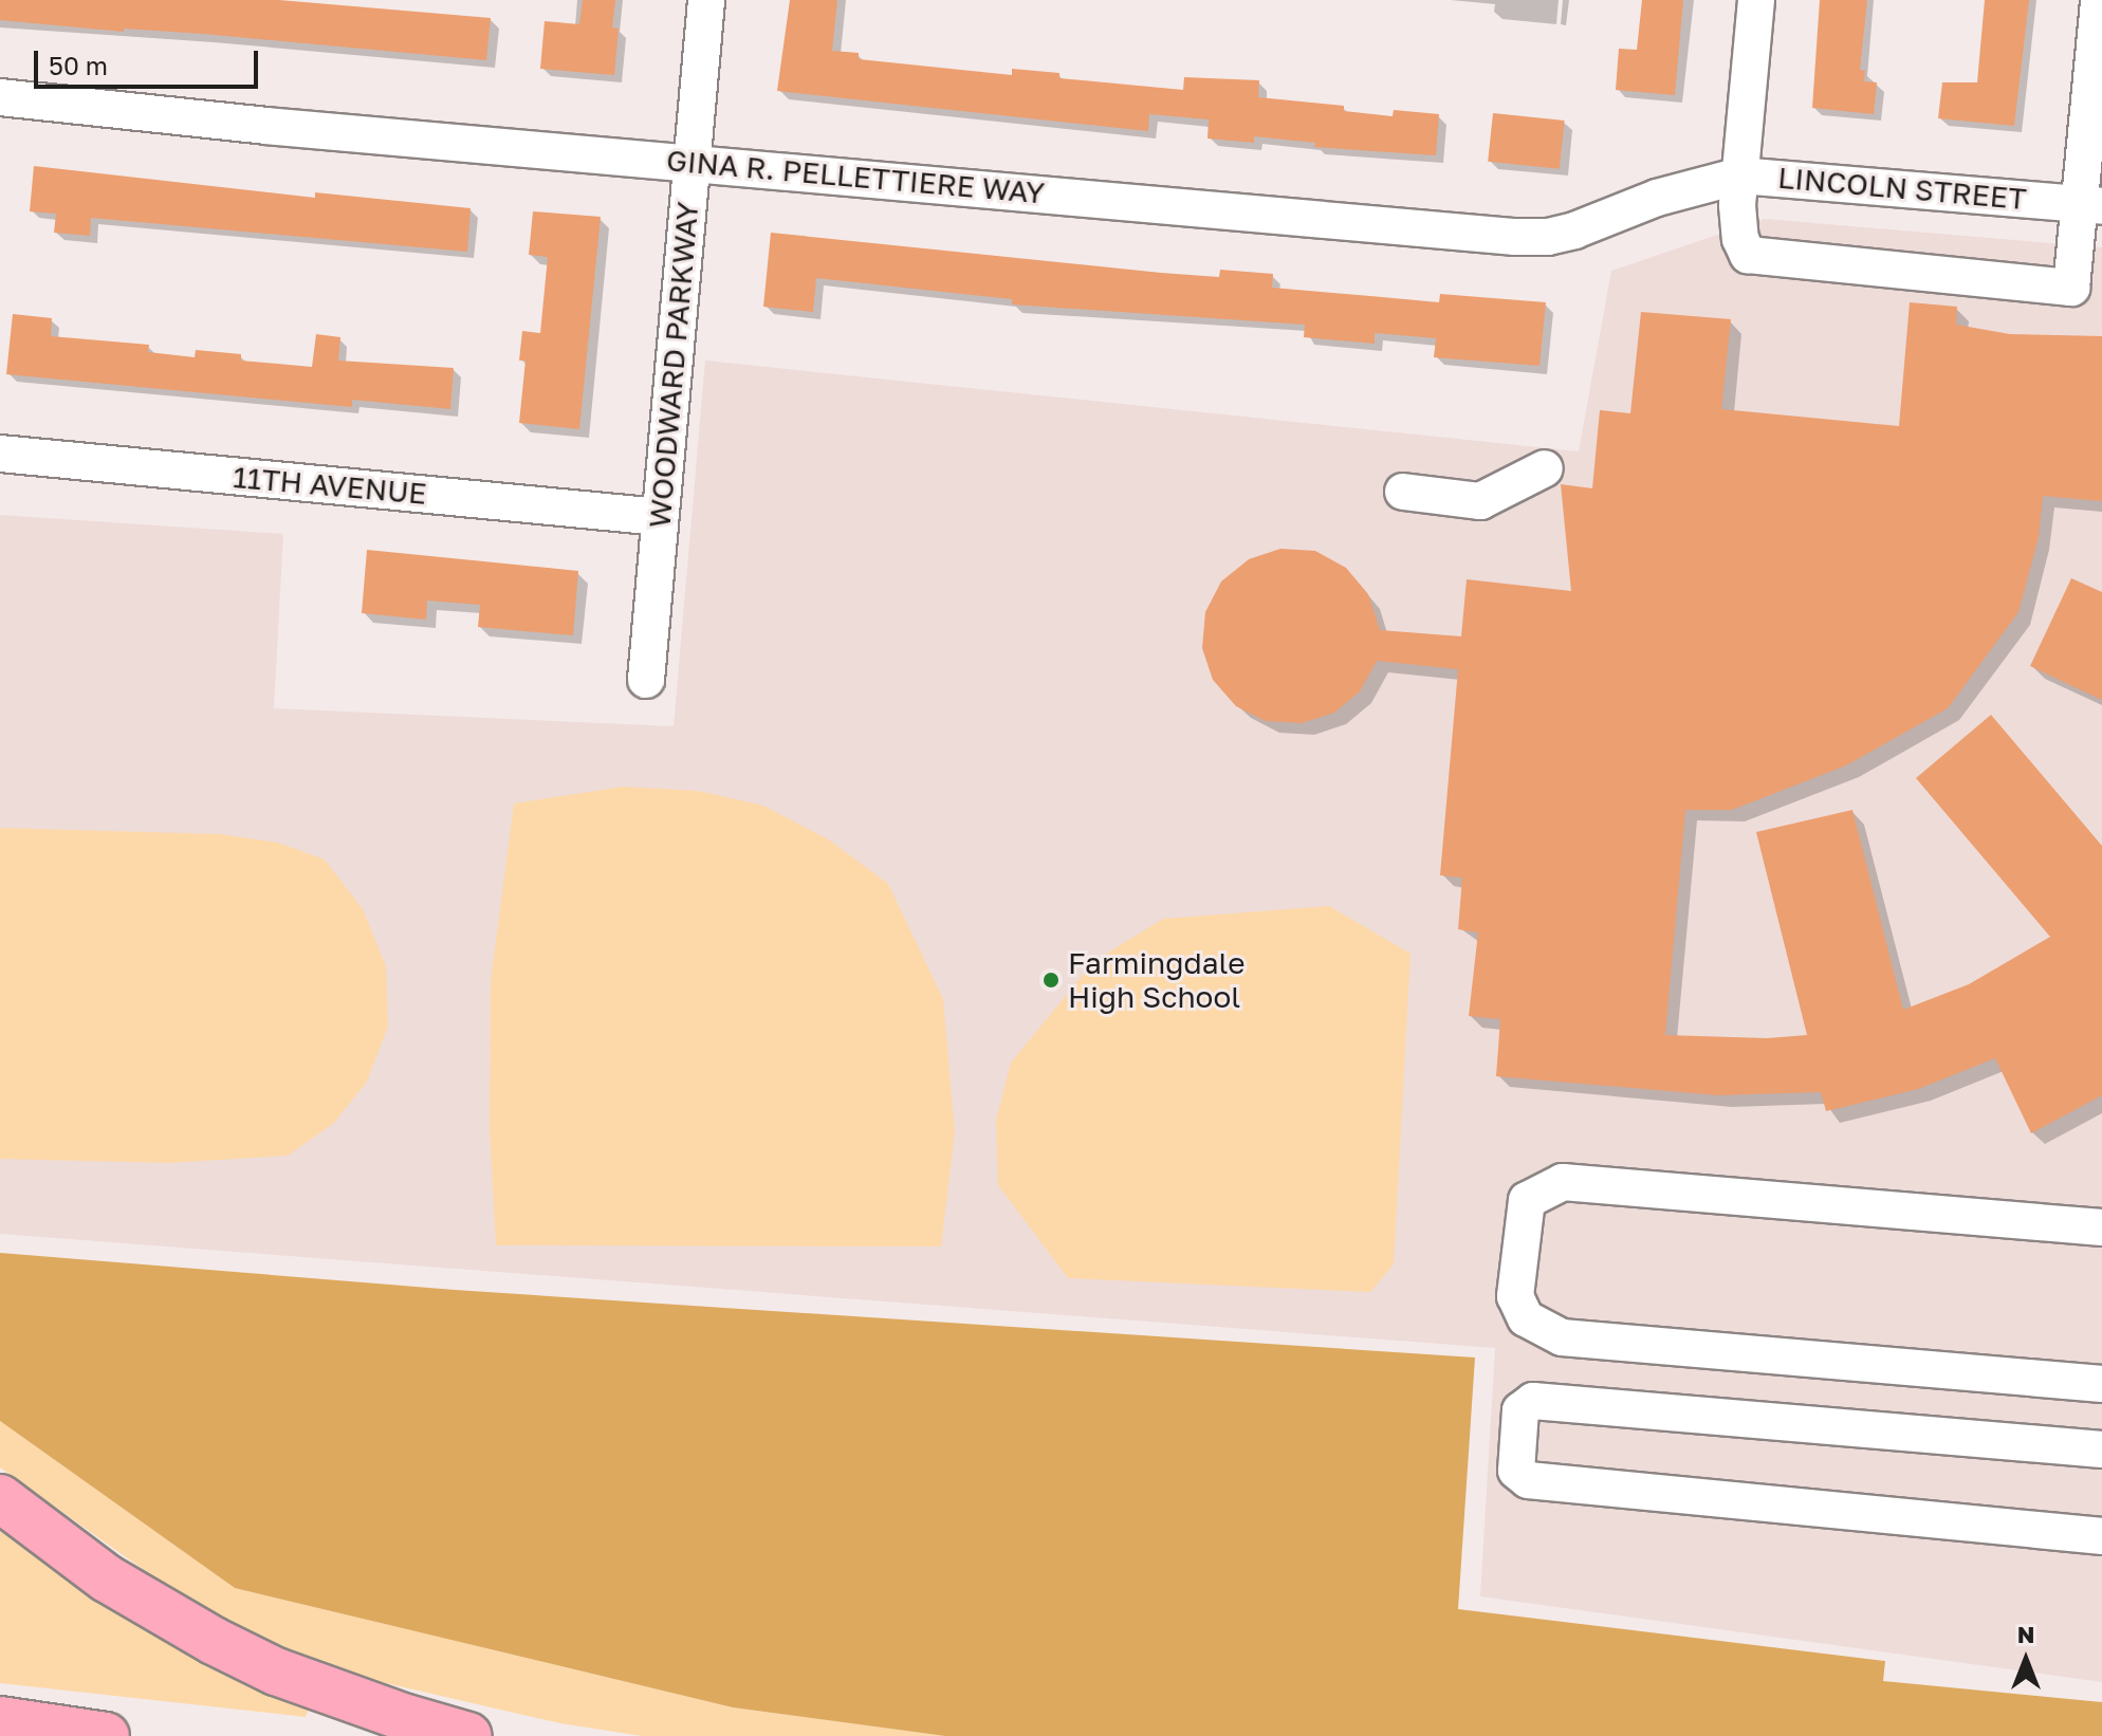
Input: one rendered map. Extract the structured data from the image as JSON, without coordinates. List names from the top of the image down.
{
  "streets": {
    "street": [
      "GINA R. PELLETTIERE WAY",
      "LINCOLN STREET",
      "WOODWARD PARKWAY",
      "11TH AVENUE"
    ]
  },
  "crossings": [
    ["GINA R. PELLETTIERE WAY", "LINCOLN STREET"],
    ["GINA R. PELLETTIERE WAY", "WOODWARD PARKWAY"],
    ["WOODWARD PARKWAY", "11TH AVENUE"]
  ],
  "places": ["Farmingdale High School"],
  "scale_bar": "50 m",
  "north": "top"
}
